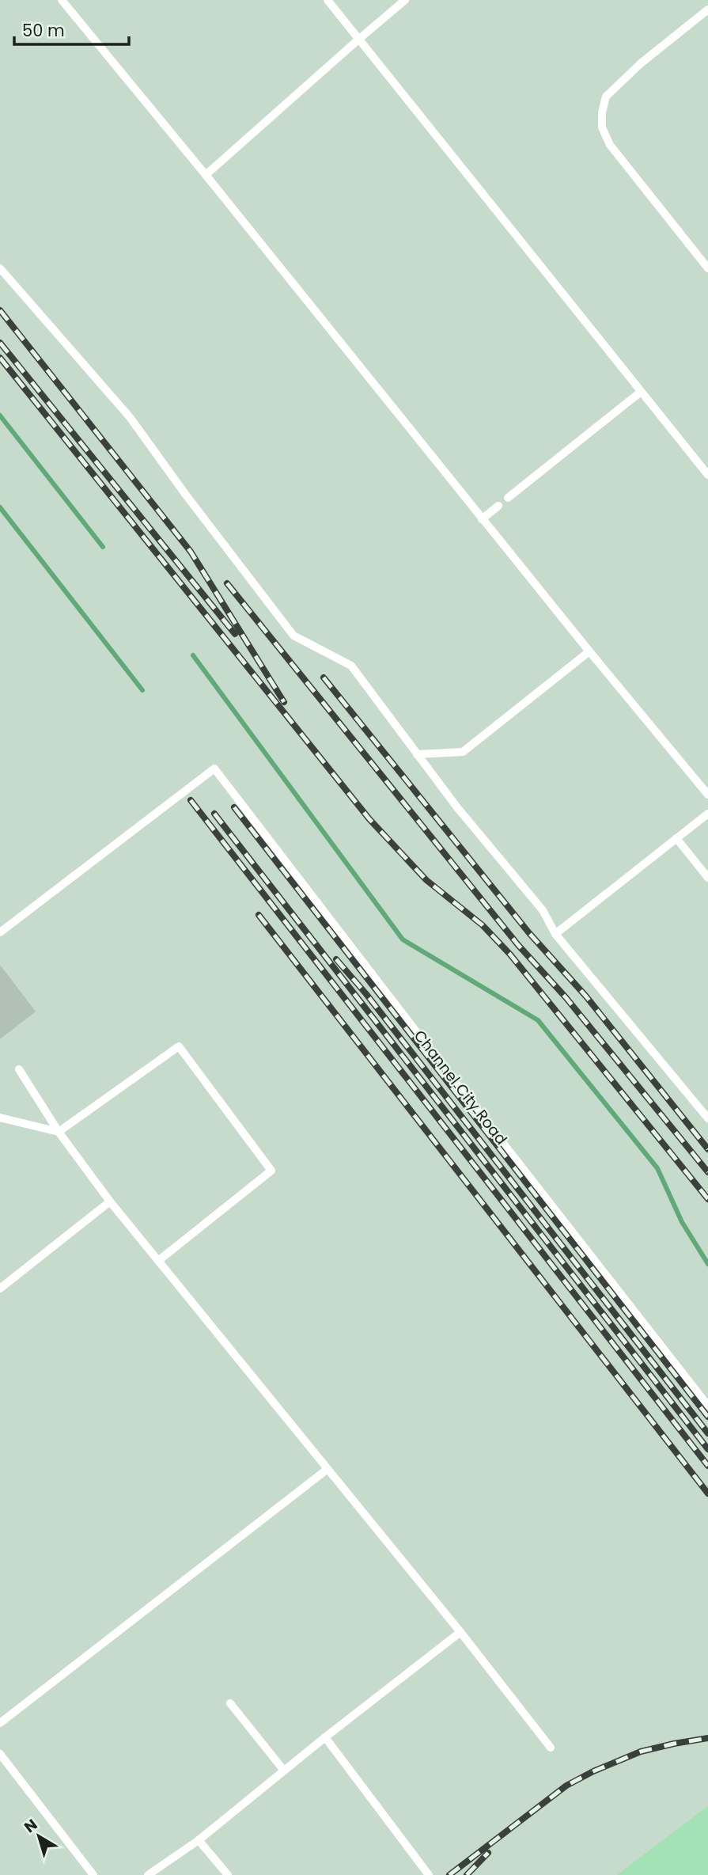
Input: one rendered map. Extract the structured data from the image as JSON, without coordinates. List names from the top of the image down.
{
  "streets": {
    "lane": ["Channel City Road"]
  },
  "scale_bar": "50 m",
  "north": "top left"
}
